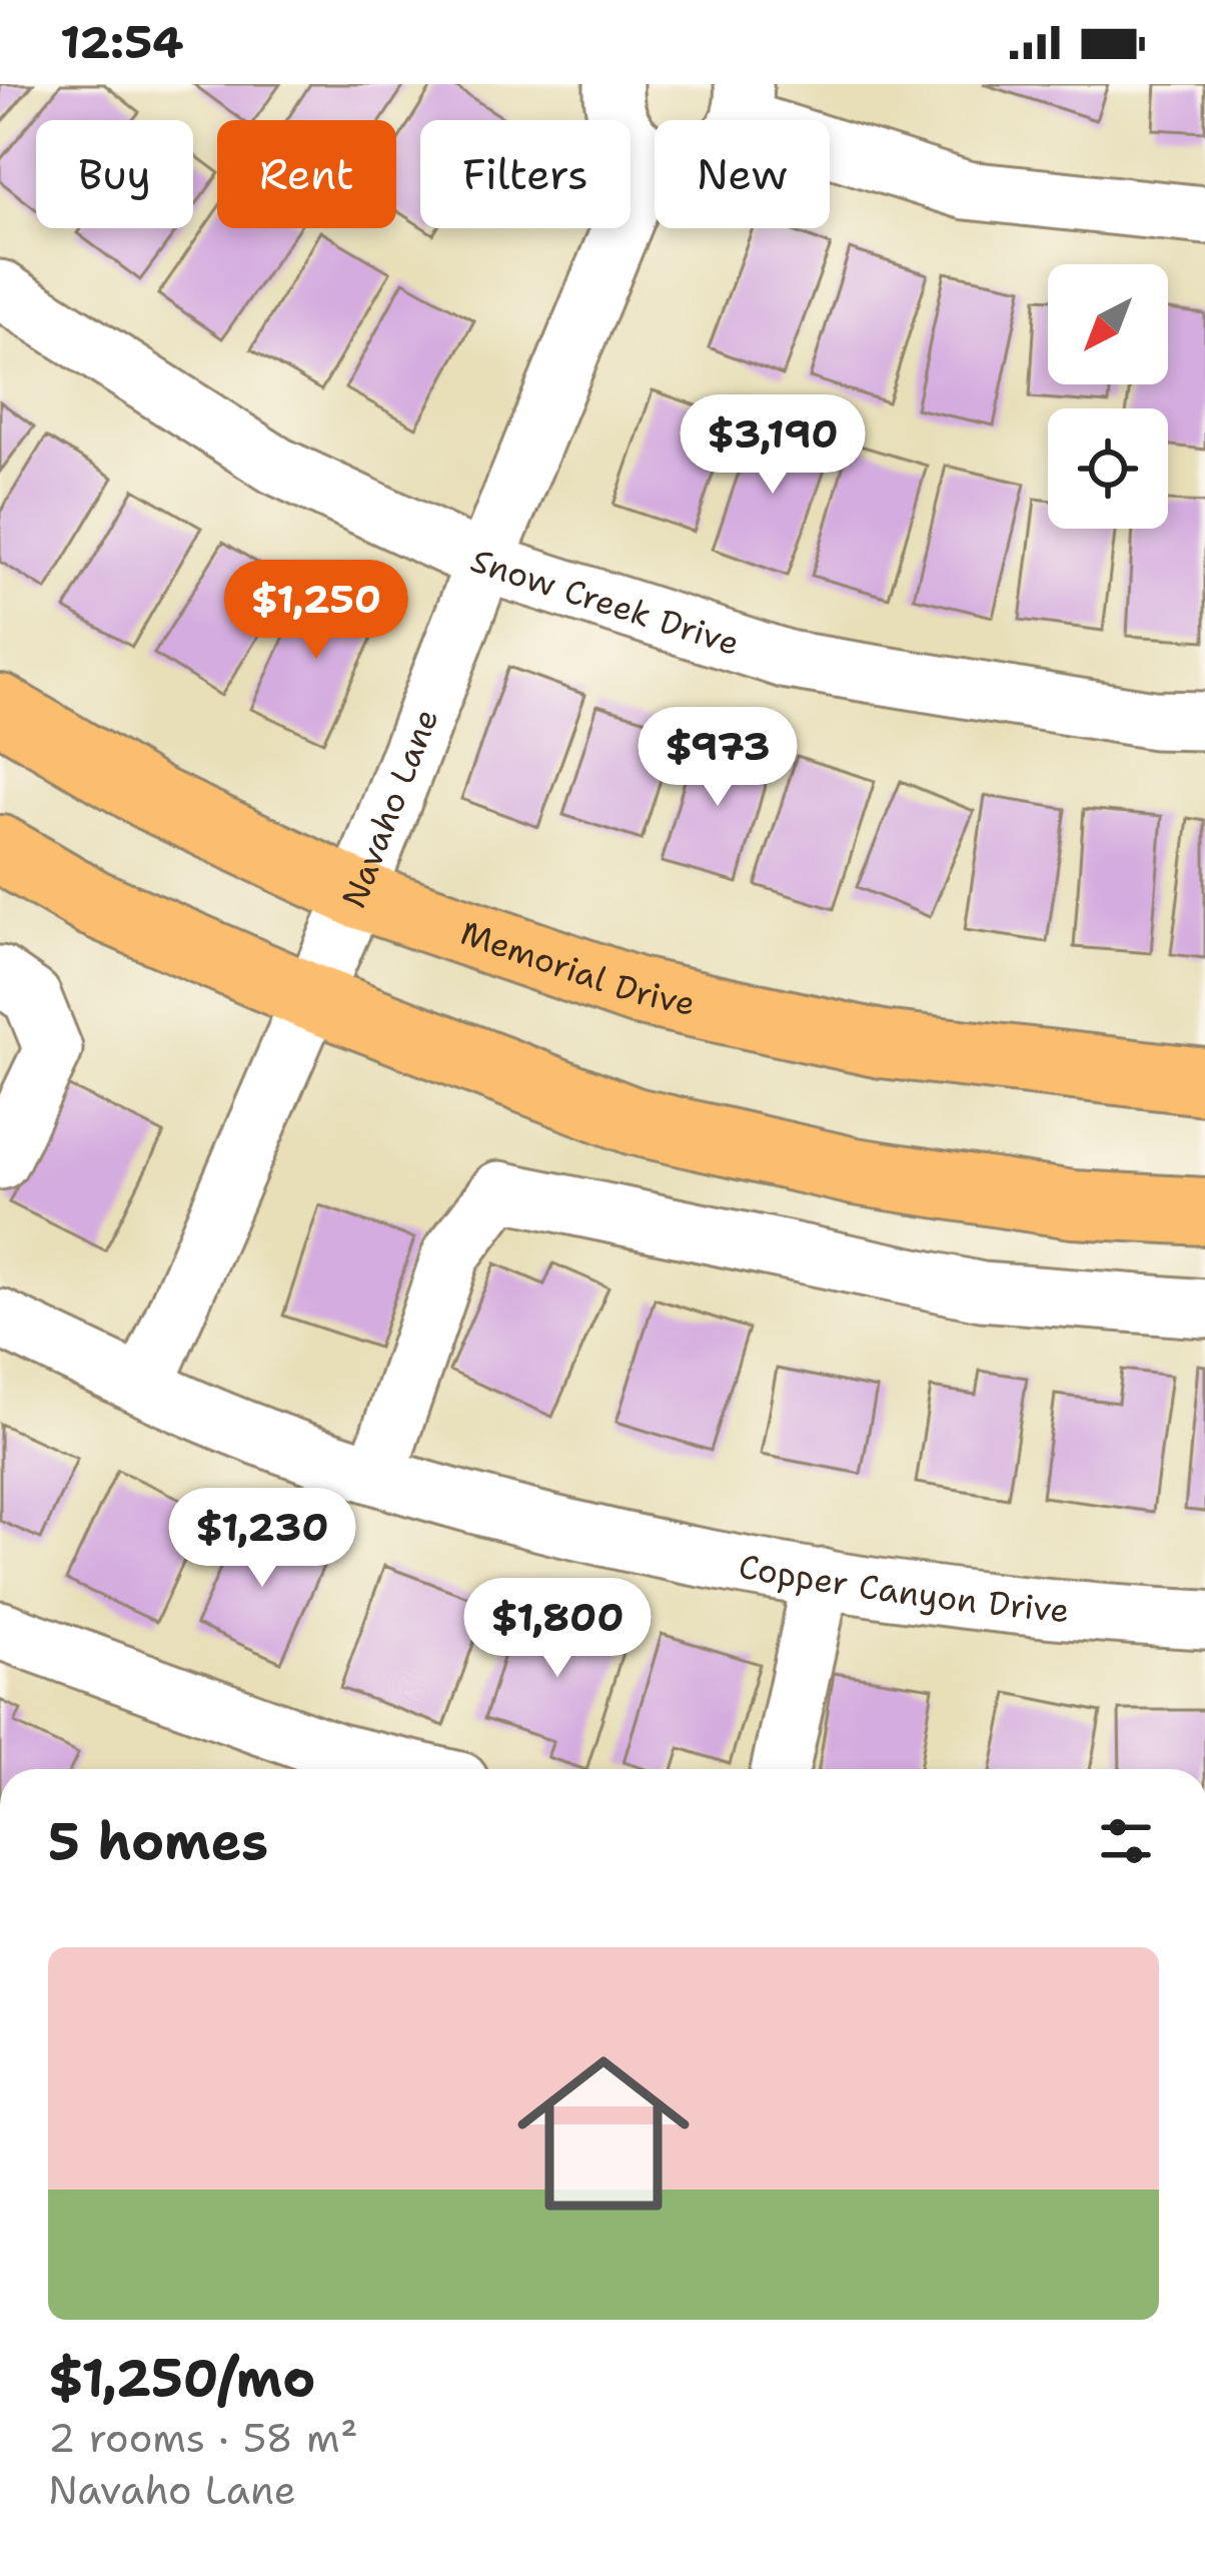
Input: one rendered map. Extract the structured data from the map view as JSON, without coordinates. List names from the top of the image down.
{
  "streets": {
    "main road": ["Memorial Drive"],
    "street": ["Snow Creek Drive", "Navaho Lane", "Copper Canyon Drive"]
  },
  "crossings": [
    ["Snow Creek Drive", "Navaho Lane"],
    ["Navaho Lane", "Memorial Drive"],
    ["Navaho Lane", "Copper Canyon Drive"]
  ],
  "north": "bottom left",
  "page": {
    "status": "12:54",
    "chip": [
      "Buy",
      "Rent",
      "Filters",
      "New"
    ],
    "price": [
      "$3,190",
      "$1,250",
      "$973",
      "$1,230",
      "$1,800"
    ],
    "heading": "5 homes",
    "list": [
      {
        "name": "$1,250/mo",
        "note": "2 rooms · 58 m² · Navaho Lane"
      }
    ]
  }
}
